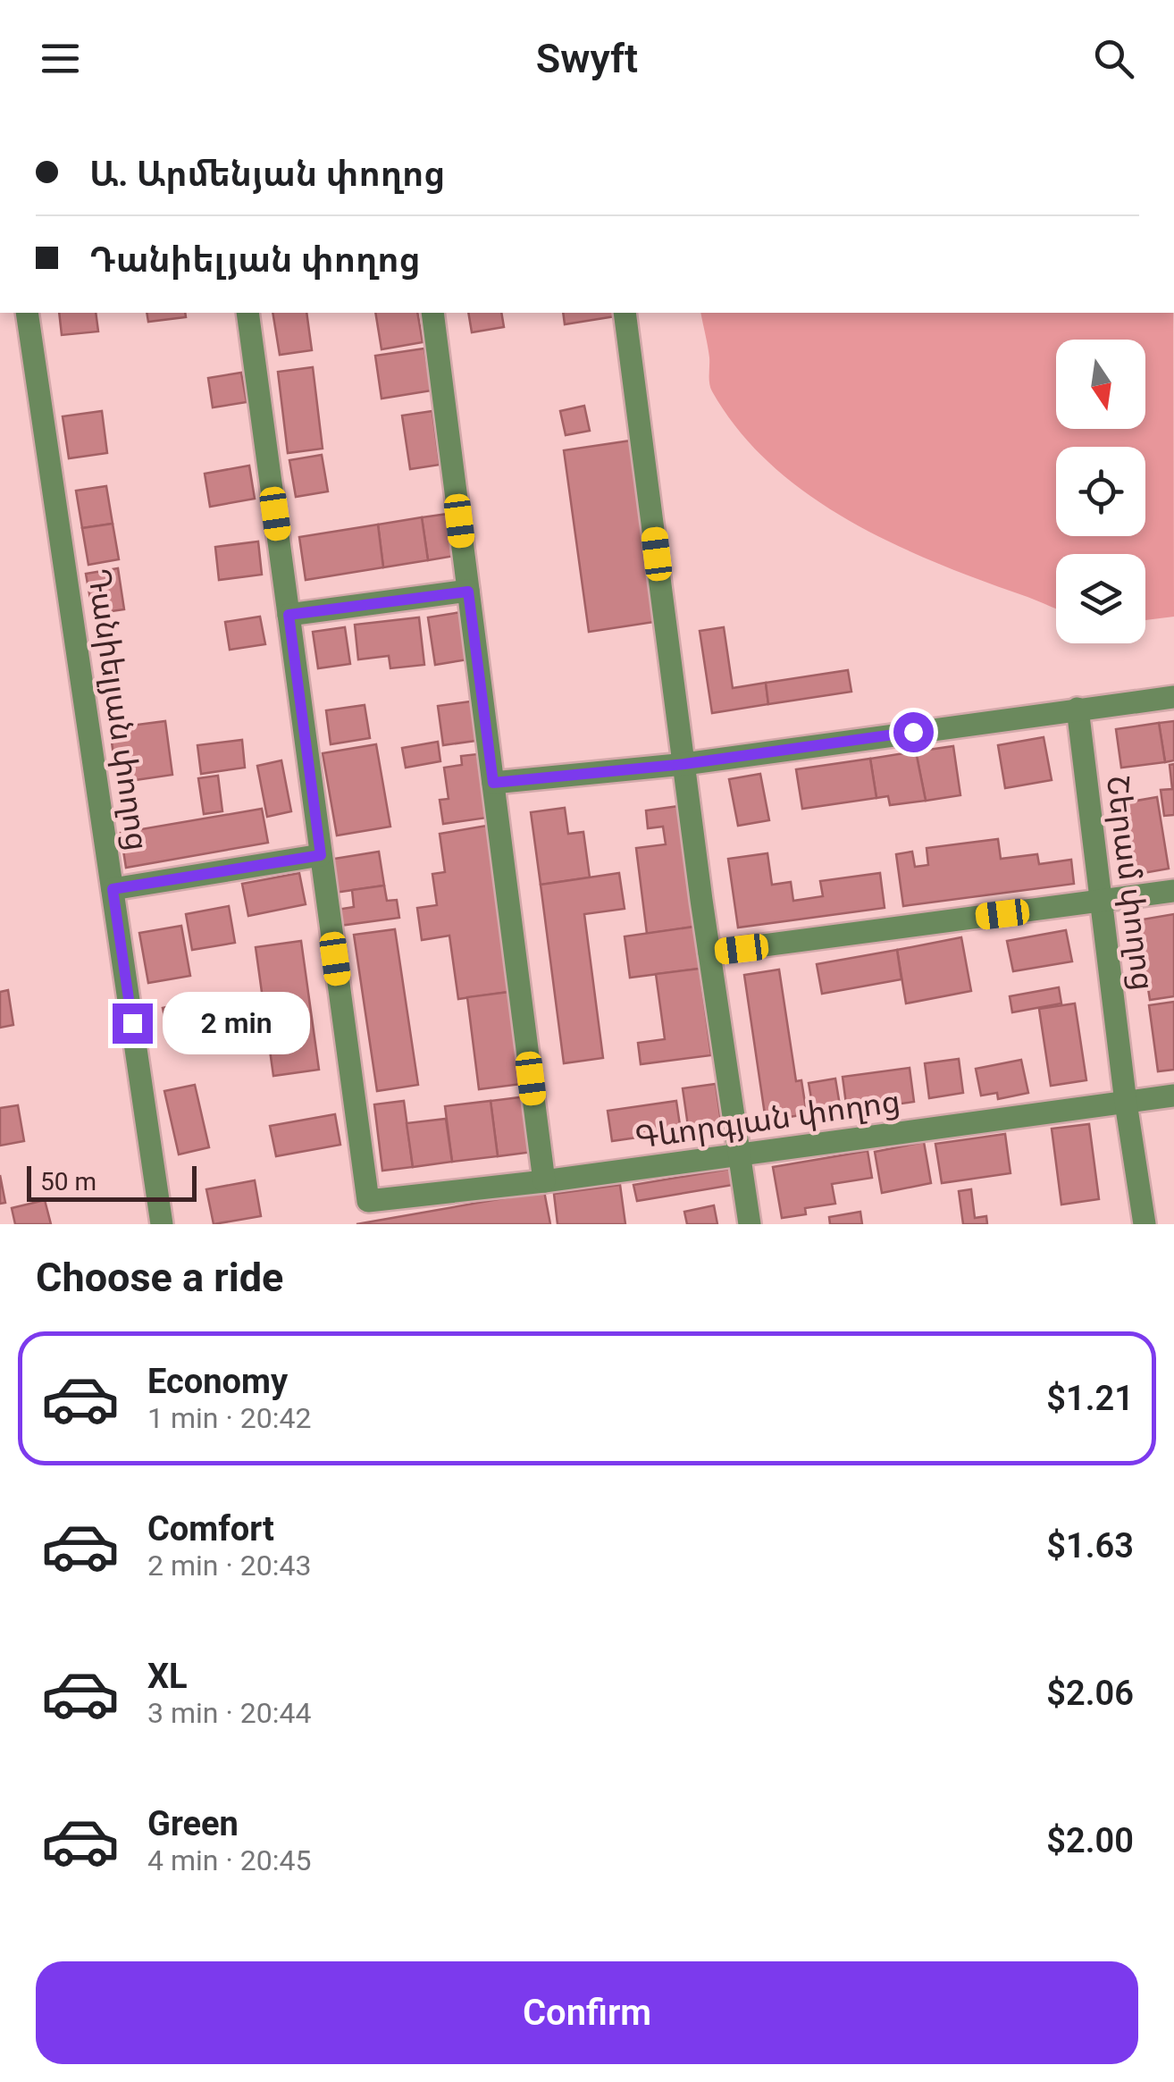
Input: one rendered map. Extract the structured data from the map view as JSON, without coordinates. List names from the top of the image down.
{
  "streets": {
    "street": ["Դանիելյան փողոց", "Շերամ փողոց", "Գևորգյան փողոց"]
  },
  "crossings": [
    ["Շերամ փողոց", "Գևորգյան փողոց"]
  ],
  "scale_bar": "50 m",
  "north": "bottom",
  "page": {
    "header": "Swyft",
    "banner": ["Ա. Արմենյան փողոց", "Դանիելյան փողոց"],
    "bubble": "2 min",
    "scale": "50 m",
    "heading": "Choose a ride",
    "list": [
      {
        "name": "Economy",
        "note": "1 min · 20:42",
        "value": "$1.21"
      },
      {
        "name": "Comfort",
        "note": "2 min · 20:43",
        "value": "$1.63"
      },
      {
        "name": "XL",
        "note": "3 min · 20:44",
        "value": "$2.06"
      },
      {
        "name": "Green",
        "note": "4 min · 20:45",
        "value": "$2.00"
      }
    ],
    "buttons": "Confirm"
  }
}
